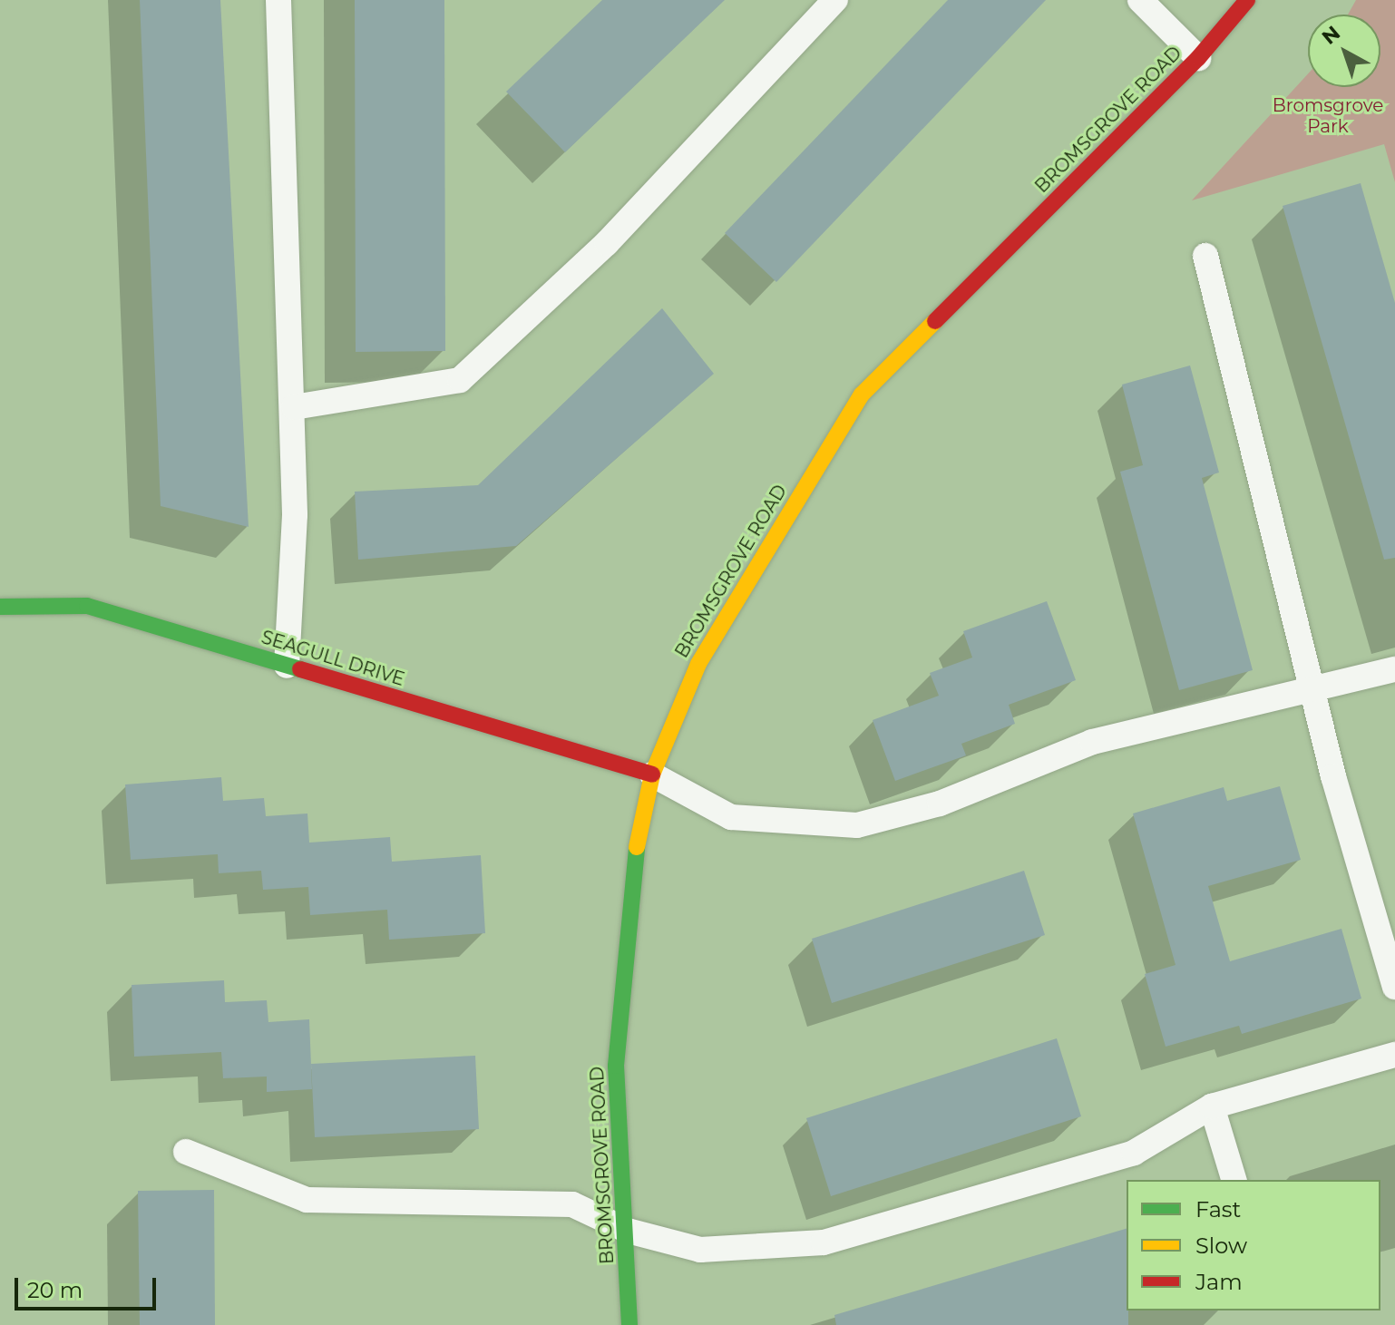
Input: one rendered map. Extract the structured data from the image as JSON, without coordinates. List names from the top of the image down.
{
  "streets": {
    "street": ["BROMSGROVE ROAD", "SEAGULL DRIVE"]
  },
  "crossings": [
    ["BROMSGROVE ROAD", "SEAGULL DRIVE"]
  ],
  "parks": ["Bromsgrove Park"],
  "legend": ["Fast", "Slow", "Jam"],
  "scale_bar": "20 m",
  "north": "top left"
}
